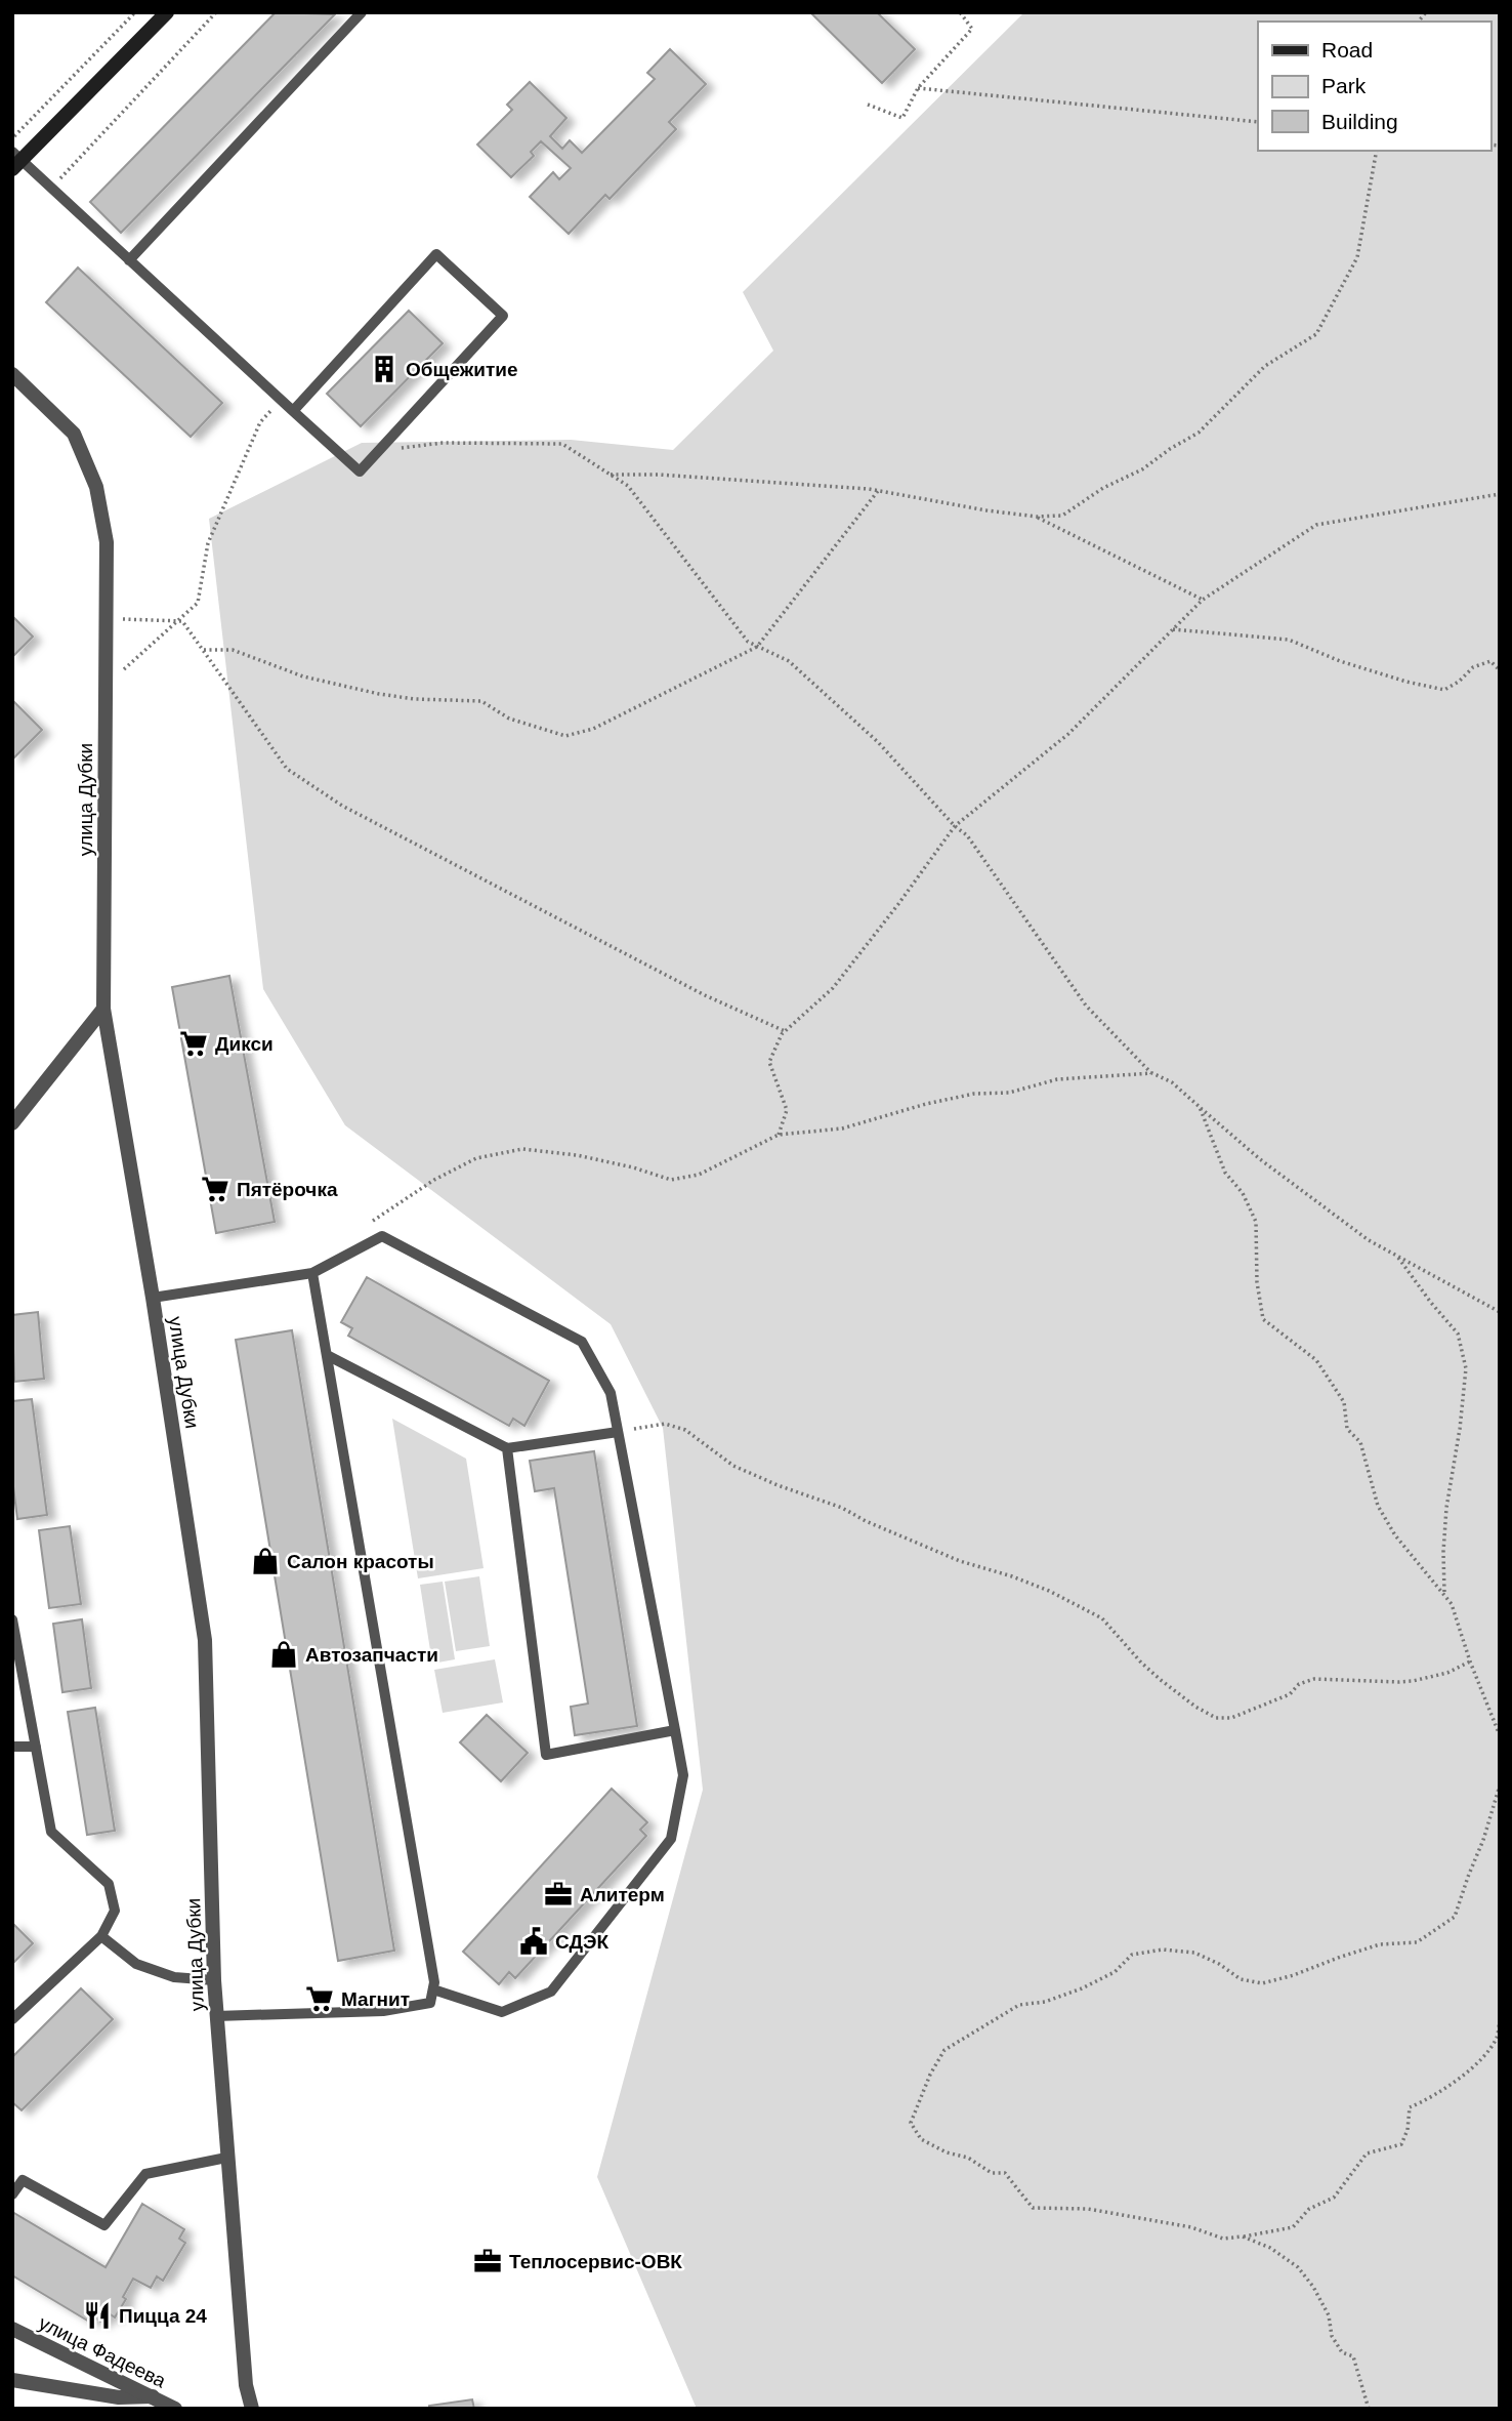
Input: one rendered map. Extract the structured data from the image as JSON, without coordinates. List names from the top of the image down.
{
  "streets": {
    "street": ["улица Дубки", "улица Фадеева"]
  },
  "places": {
    "building": ["Общежитие"],
    "supermarket": ["Дикси", "Пятёрочка", "Магнит"],
    "shop": ["Салон красоты", "Автозапчасти"],
    "office": ["Алитерм", "Теплосервис-ОВК"],
    "public building": ["СДЭК"],
    "restaurant": ["Пицца 24"]
  },
  "legend": ["Road", "Park", "Building"]
}
